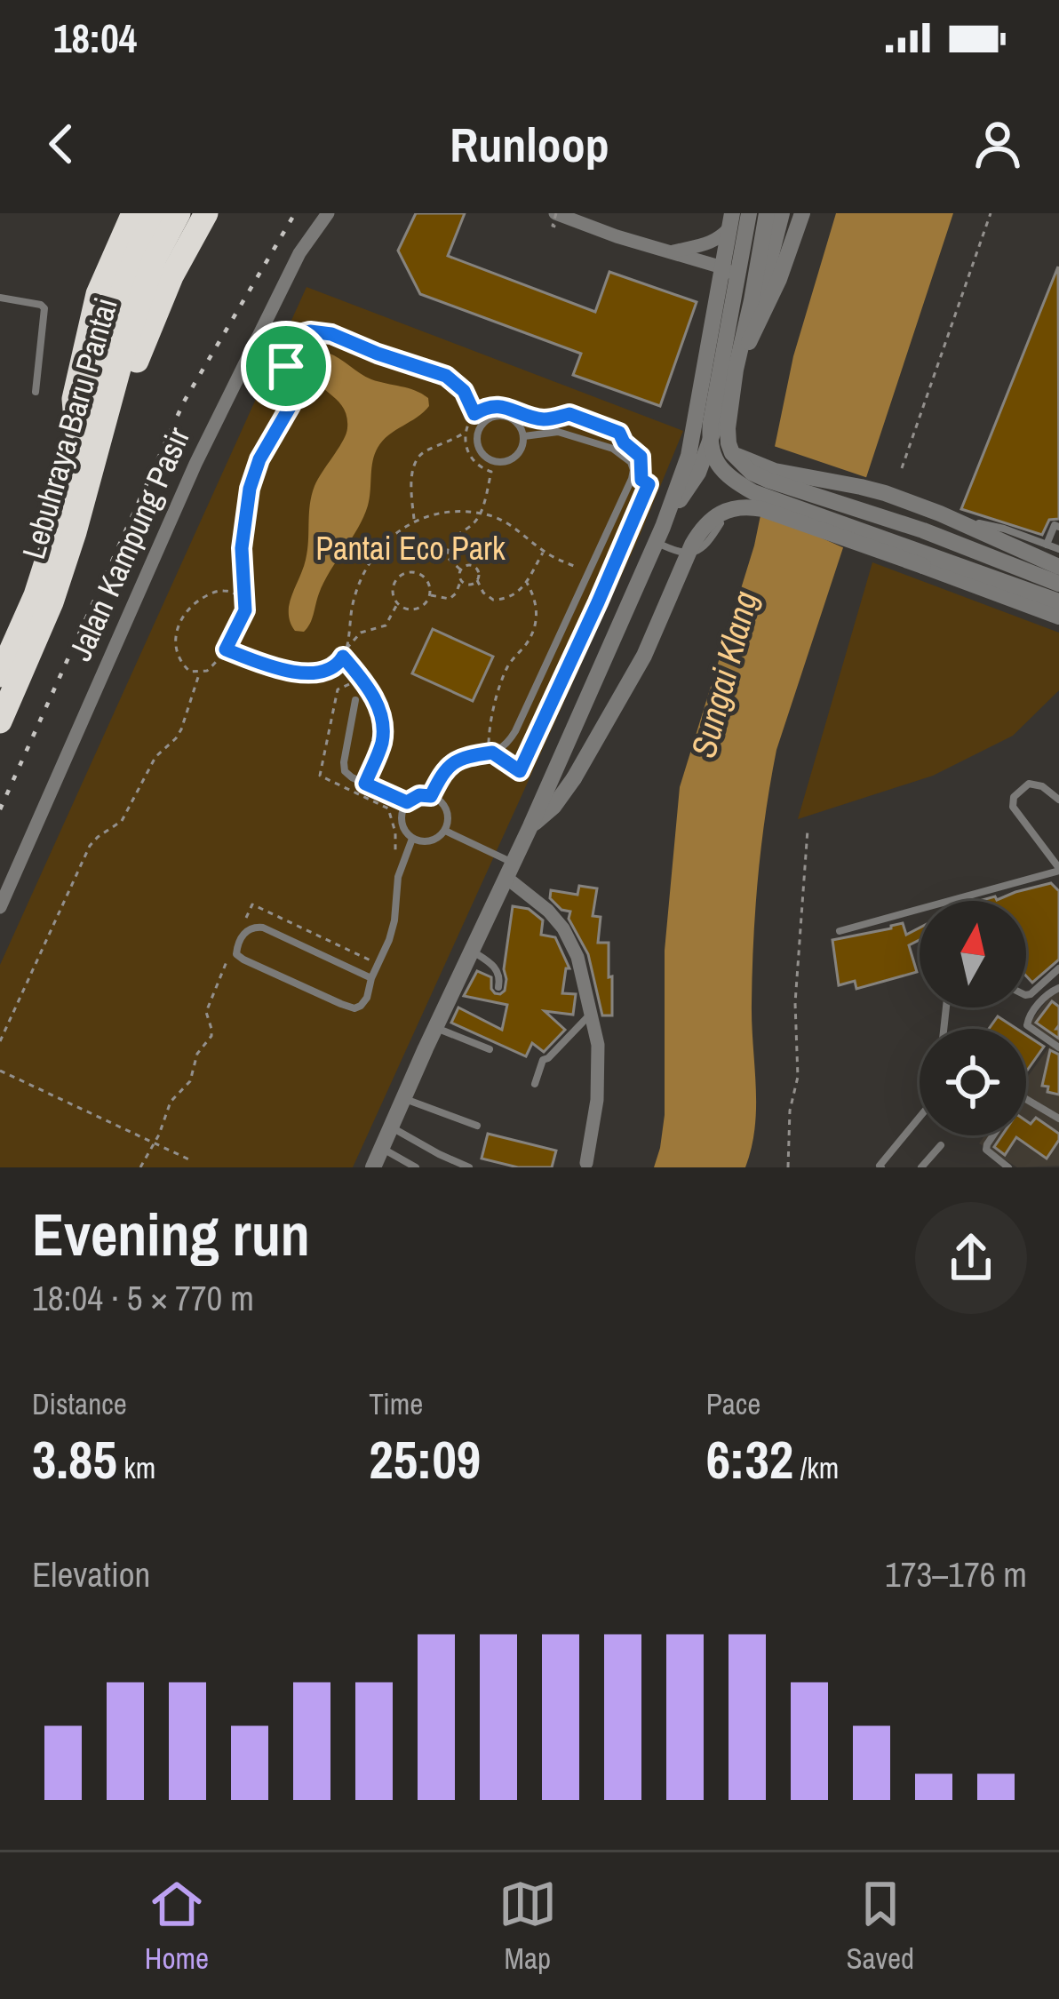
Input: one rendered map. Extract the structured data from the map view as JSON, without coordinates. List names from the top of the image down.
{
  "streets": {
    "highway": ["Lebuhraya Baru Pantai"],
    "street": ["Jalan Kampung Pasir"]
  },
  "water": ["Sungai Klang"],
  "parks": ["Pantai Eco Park"],
  "north": "top",
  "page": {
    "status": "18:04",
    "header": "Runloop",
    "heading": ["Evening run", "18:04 · 5 × 770 m"],
    "stats": [
      ["Distance", "3.85 km"],
      ["Time", "25:09"],
      ["Pace", "6:32 /km"]
    ],
    "chart": ["Elevation", "173–176 m"],
    "tabs": ["Home", "Map", "Saved"]
  }
}
